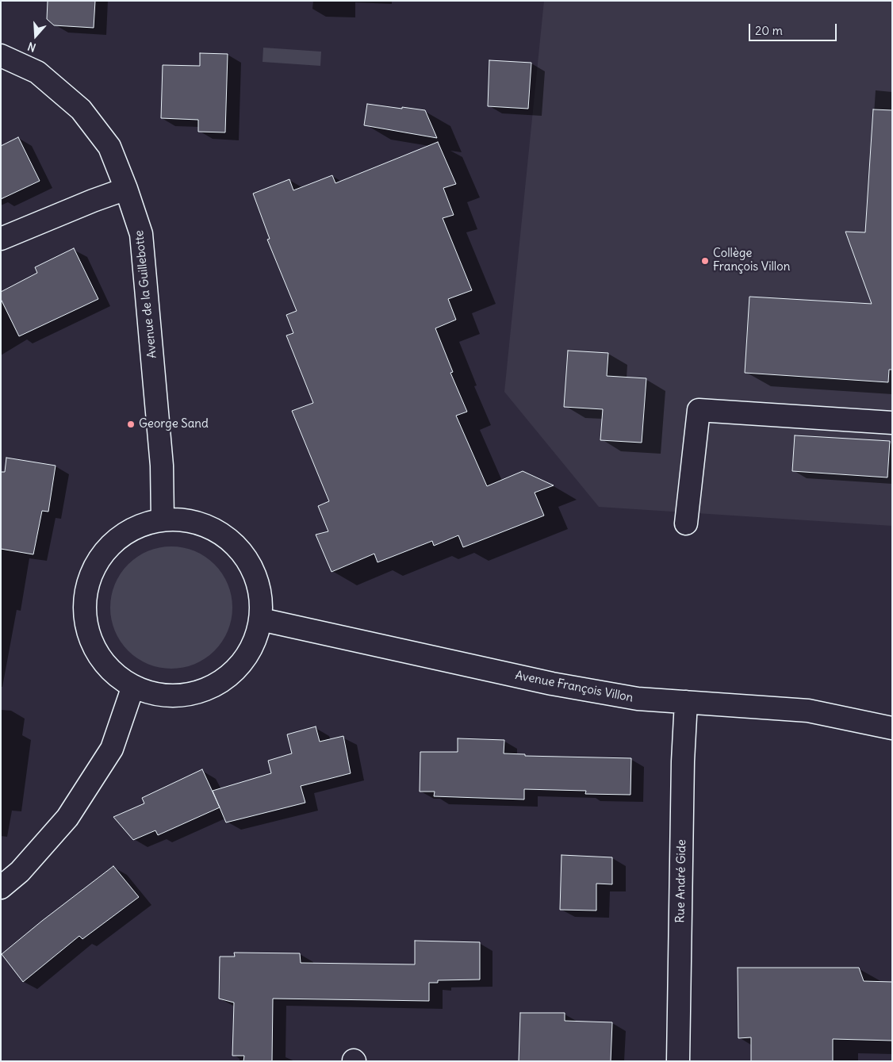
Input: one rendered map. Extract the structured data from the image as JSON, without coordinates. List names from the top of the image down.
{
  "streets": {
    "street": ["Avenue de la Guillebotte", "Avenue François Villon", "Rue André Gide"]
  },
  "crossings": [
    ["Avenue François Villon", "Rue André Gide"]
  ],
  "places": ["Collège François Villon", "George Sand"],
  "scale_bar": "20 m",
  "north": "bottom"
}
